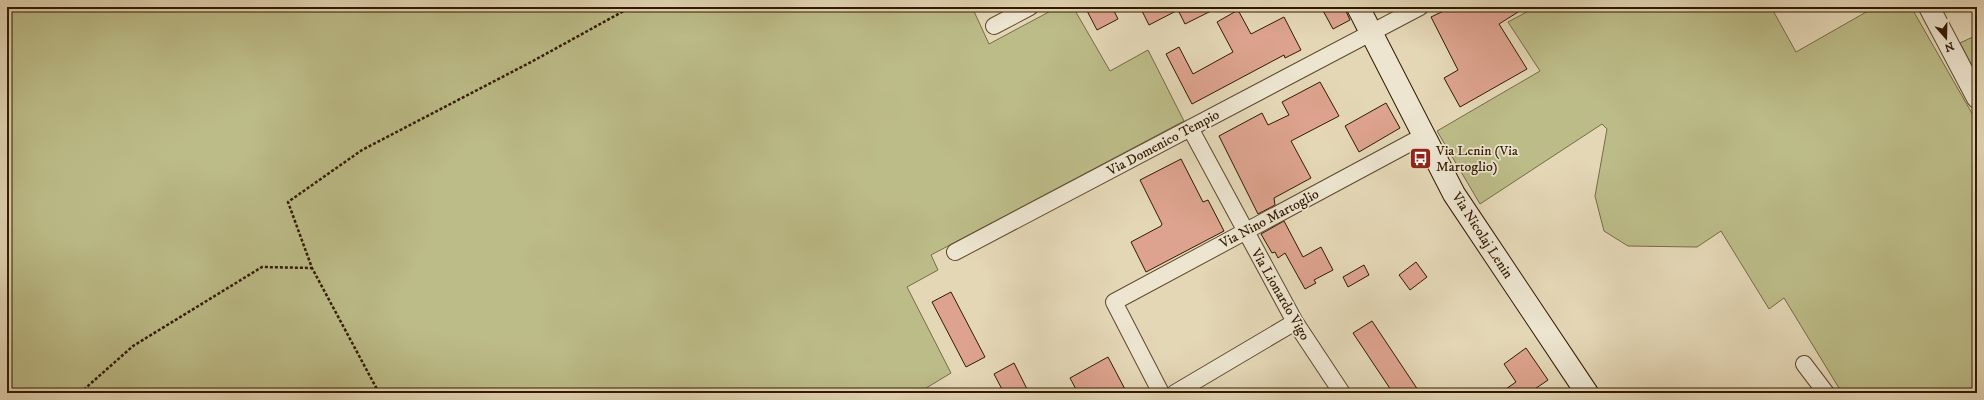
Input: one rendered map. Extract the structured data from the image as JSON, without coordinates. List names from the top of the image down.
{
  "streets": {
    "main road": ["Via Nicolaj Lenin"],
    "street": ["Via Domenico Tempio", "Via Nino Martoglio", "Via Lionardo Vigo"]
  },
  "crossings": [
    ["Via Domenico Tempio", "Via Nicolaj Lenin"],
    ["Via Domenico Tempio", "Via Lionardo Vigo"],
    ["Via Nino Martoglio", "Via Nicolaj Lenin"],
    ["Via Nino Martoglio", "Via Lionardo Vigo"]
  ],
  "places": {
    "bus stop": ["Via Lenin (Via Martoglio)"]
  },
  "north": "bottom"
}
